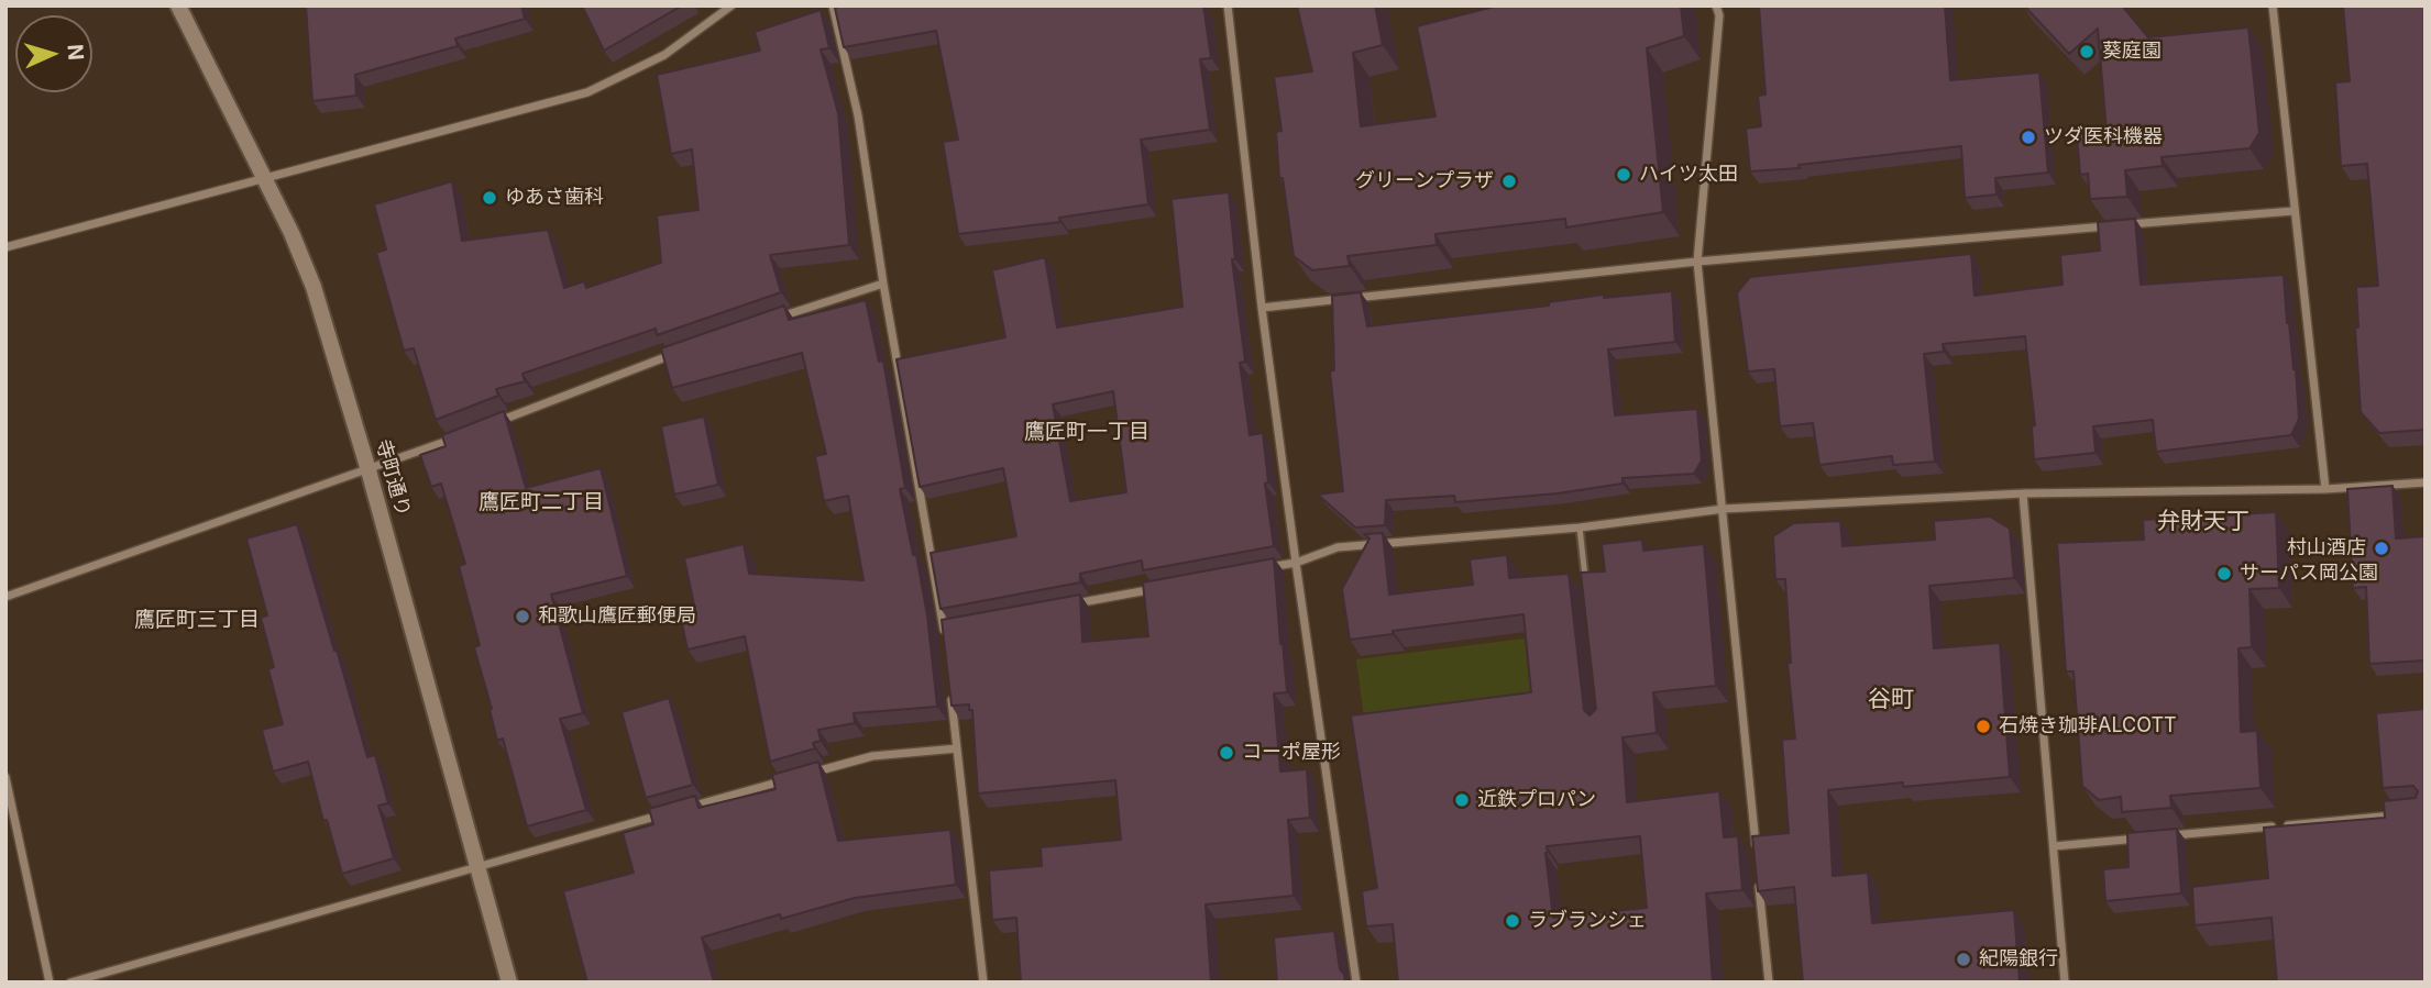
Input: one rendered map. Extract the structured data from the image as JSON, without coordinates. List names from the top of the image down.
{
  "streets": {
    "street": ["寺町通り"]
  },
  "districts": [
    "鷹匠町一丁目",
    "鷹匠町二丁目",
    "弁財天丁",
    "鷹匠町三丁目",
    "谷町"
  ],
  "places": [
    "葵庭園",
    "ツダ医科機器",
    "ハイツ太田",
    "グリーンプラザ",
    "ゆあさ歯科",
    "村山酒店",
    "サーパス岡公園",
    "和歌山鷹匠郵便局",
    "石焼き珈琲ALCOTT",
    "コーポ屋形",
    "近鉄プロパン",
    "ラブランシェ",
    "紀陽銀行"
  ],
  "north": "right"
}
